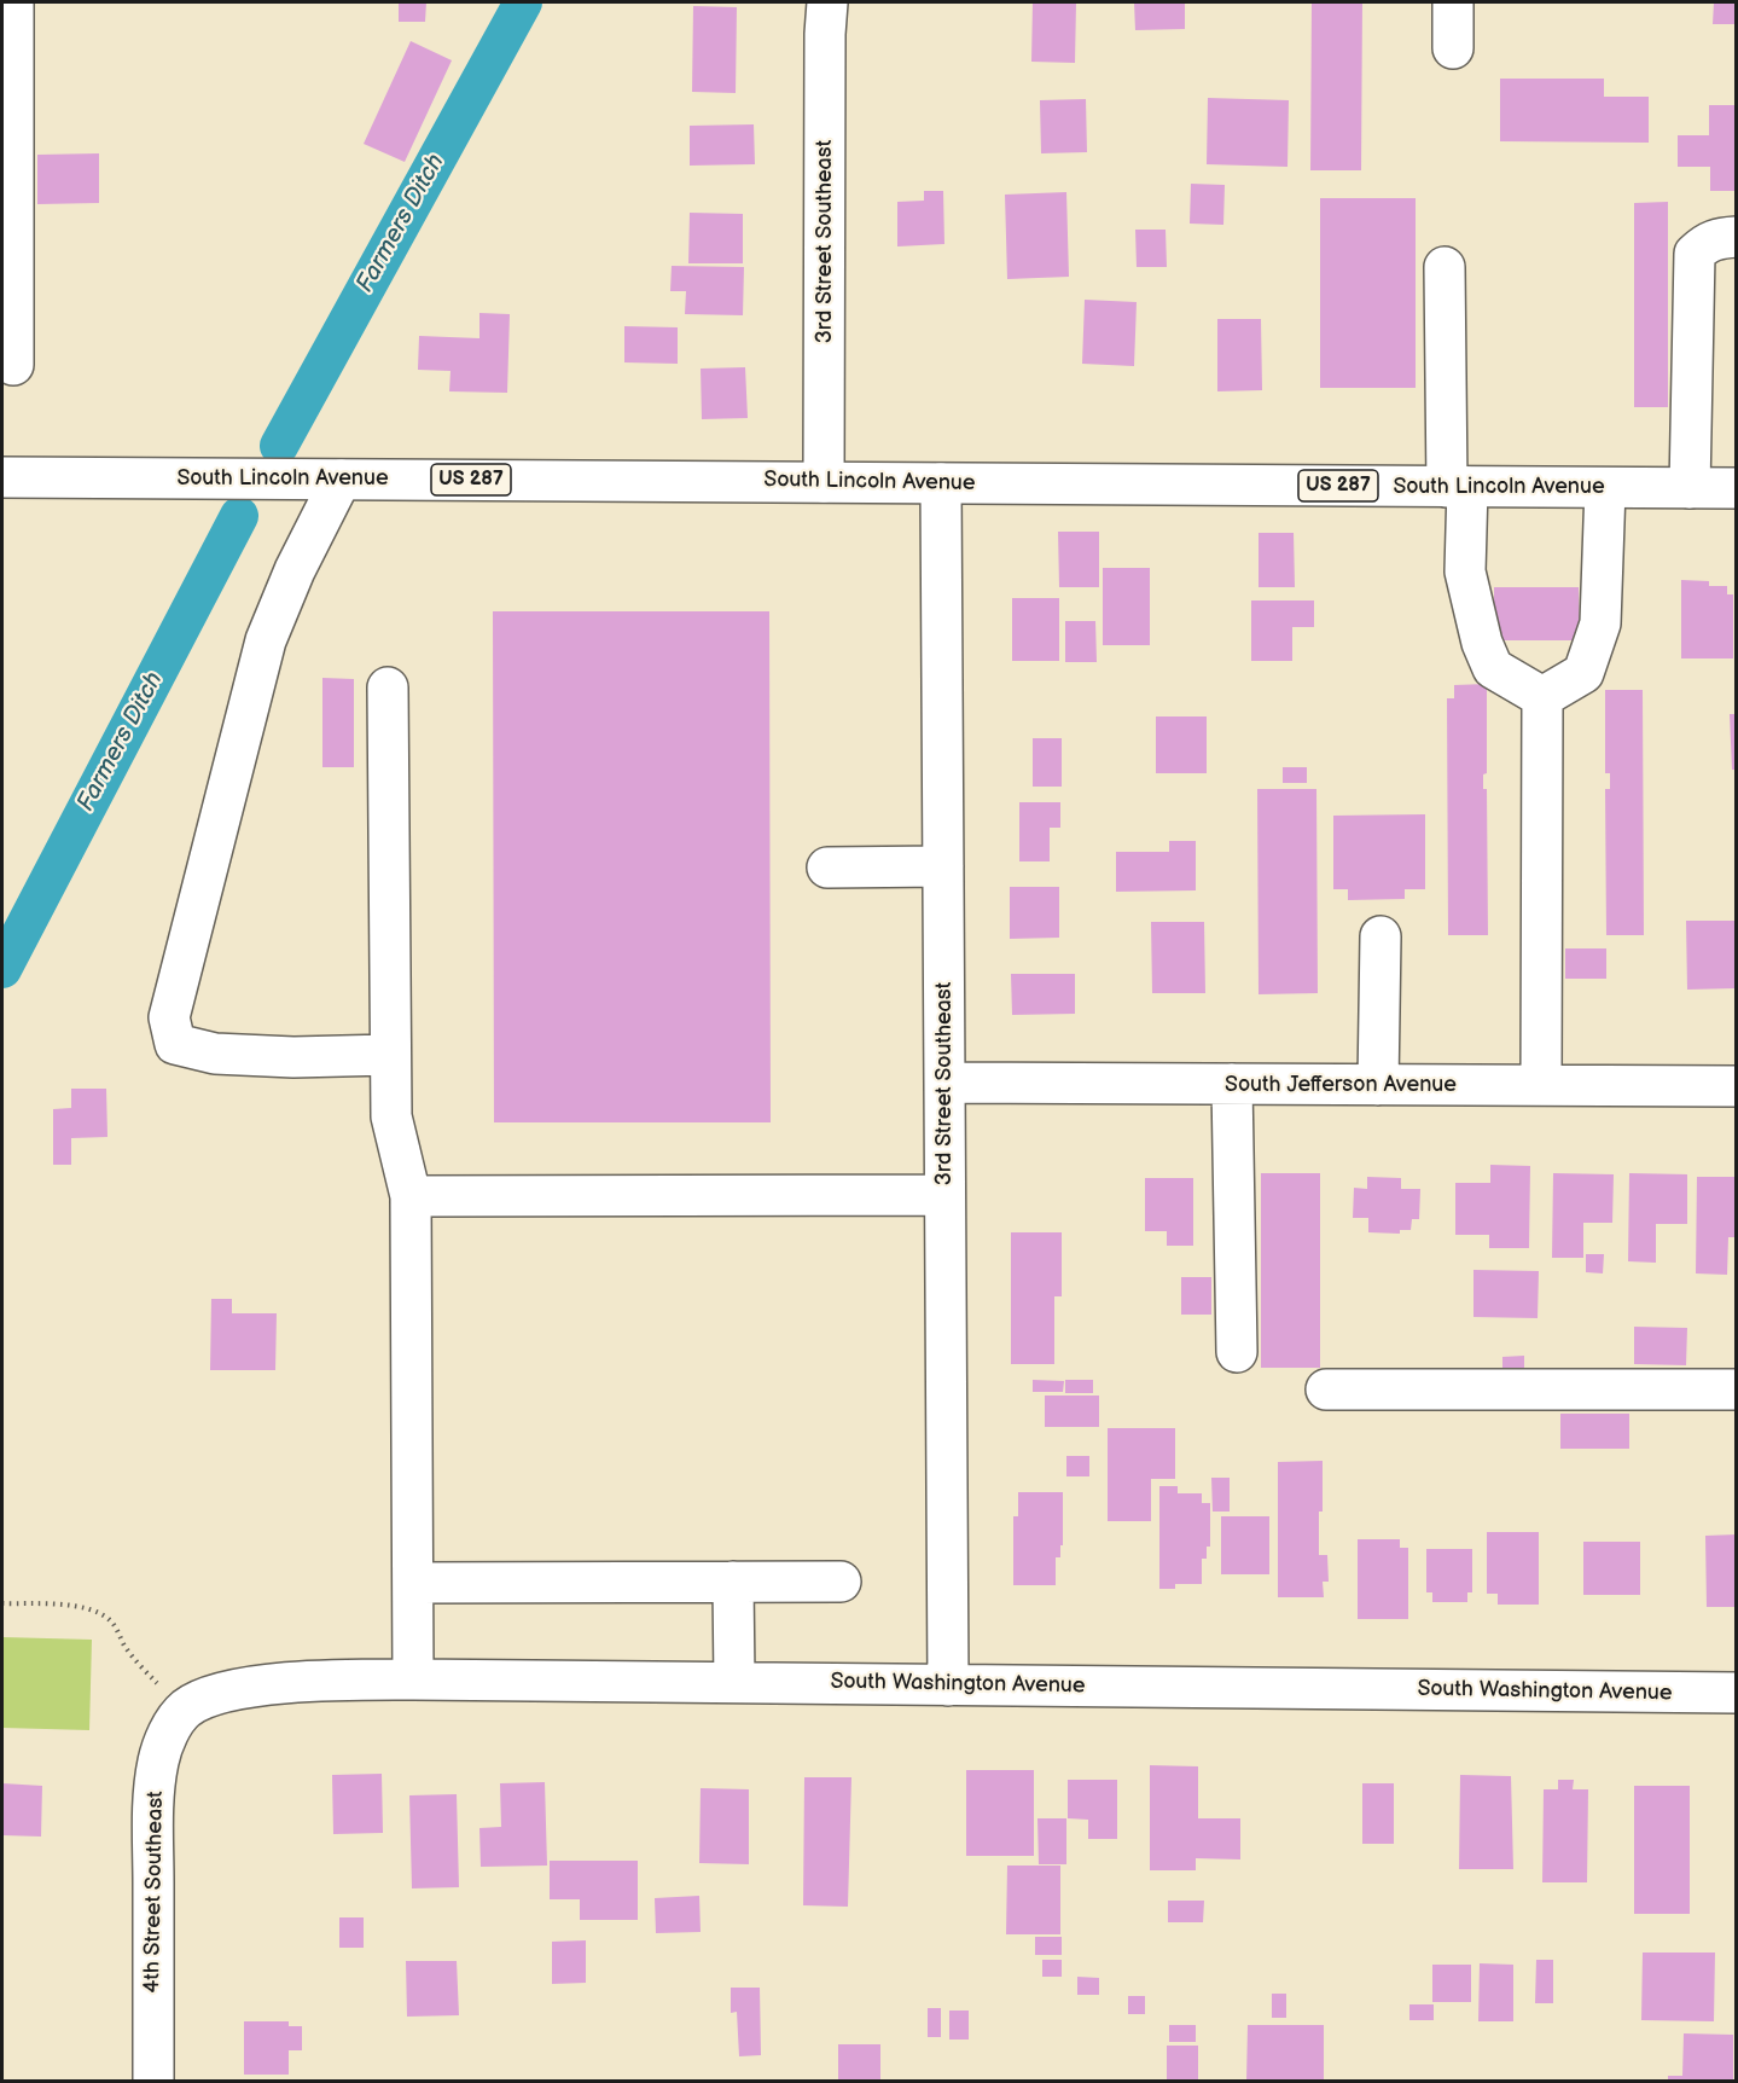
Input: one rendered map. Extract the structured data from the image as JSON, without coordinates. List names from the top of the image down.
{
  "streets": {
    "main road": [
      "3rd Street Southeast",
      "South Lincoln Avenue",
      "US 287",
      "South Jefferson Avenue",
      "South Washington Avenue",
      "4th Street Southeast"
    ]
  },
  "crossings": [
    ["3rd Street Southeast", "South Lincoln Avenue"],
    ["3rd Street Southeast", "South Jefferson Avenue"],
    ["3rd Street Southeast", "South Washington Avenue"],
    ["South Washington Avenue", "4th Street Southeast"]
  ],
  "water": ["Farmers Ditch"]
}
